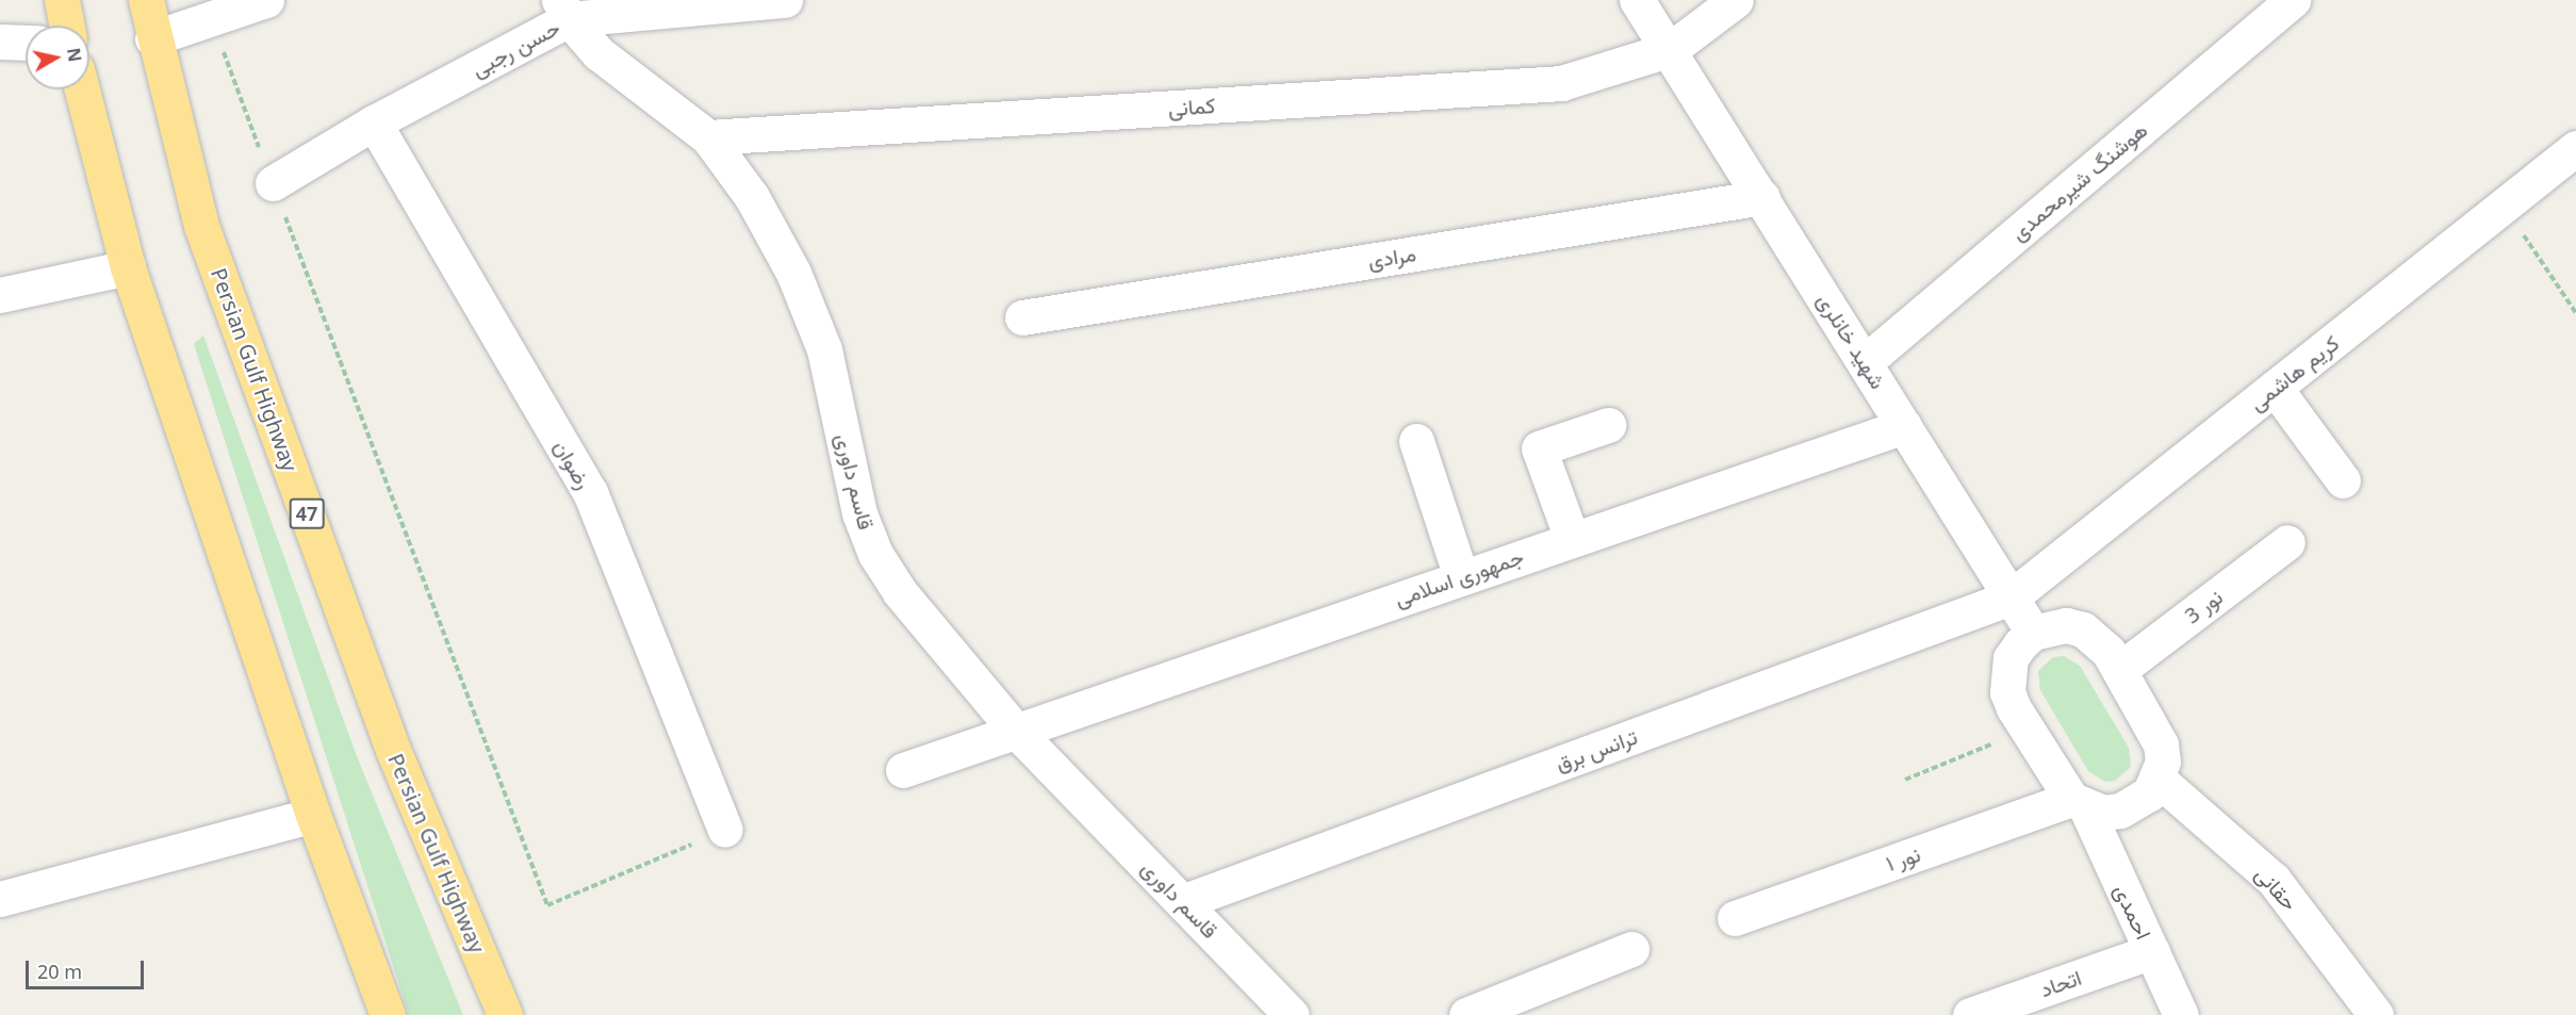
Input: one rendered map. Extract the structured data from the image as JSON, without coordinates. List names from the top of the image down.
{
  "streets": {
    "highway": ["Persian Gulf Highway", "47"],
    "street": [
      "حسن رجبی",
      "کمانی",
      "هوشنگ شیرمحمدی",
      "مرادی",
      "شهید خانلری",
      "کریم هاشمی",
      "رضوان",
      "قاسم داوری",
      "جمهوری اسلامی",
      "نور 3",
      "ترانس برق",
      "نور ۱",
      "حقانی",
      "احمدی",
      "اتحاد"
    ]
  },
  "crossings": [
    ["حسن رجبی", "رضوان"],
    ["حسن رجبی", "قاسم داوری"],
    ["کمانی", "شهید خانلری"],
    ["کمانی", "قاسم داوری"],
    ["هوشنگ شیرمحمدی", "شهید خانلری"],
    ["مرادی", "شهید خانلری"],
    ["شهید خانلری", "کریم هاشمی"],
    ["شهید خانلری", "جمهوری اسلامی"],
    ["شهید خانلری", "ترانس برق"],
    ["شهید خانلری", "احمدی"],
    ["کریم هاشمی", "ترانس برق"],
    ["قاسم داوری", "جمهوری اسلامی"],
    ["قاسم داوری", "ترانس برق"],
    ["نور ۱", "احمدی"],
    ["احمدی", "اتحاد"]
  ],
  "scale_bar": "20 m",
  "north": "right"
}
